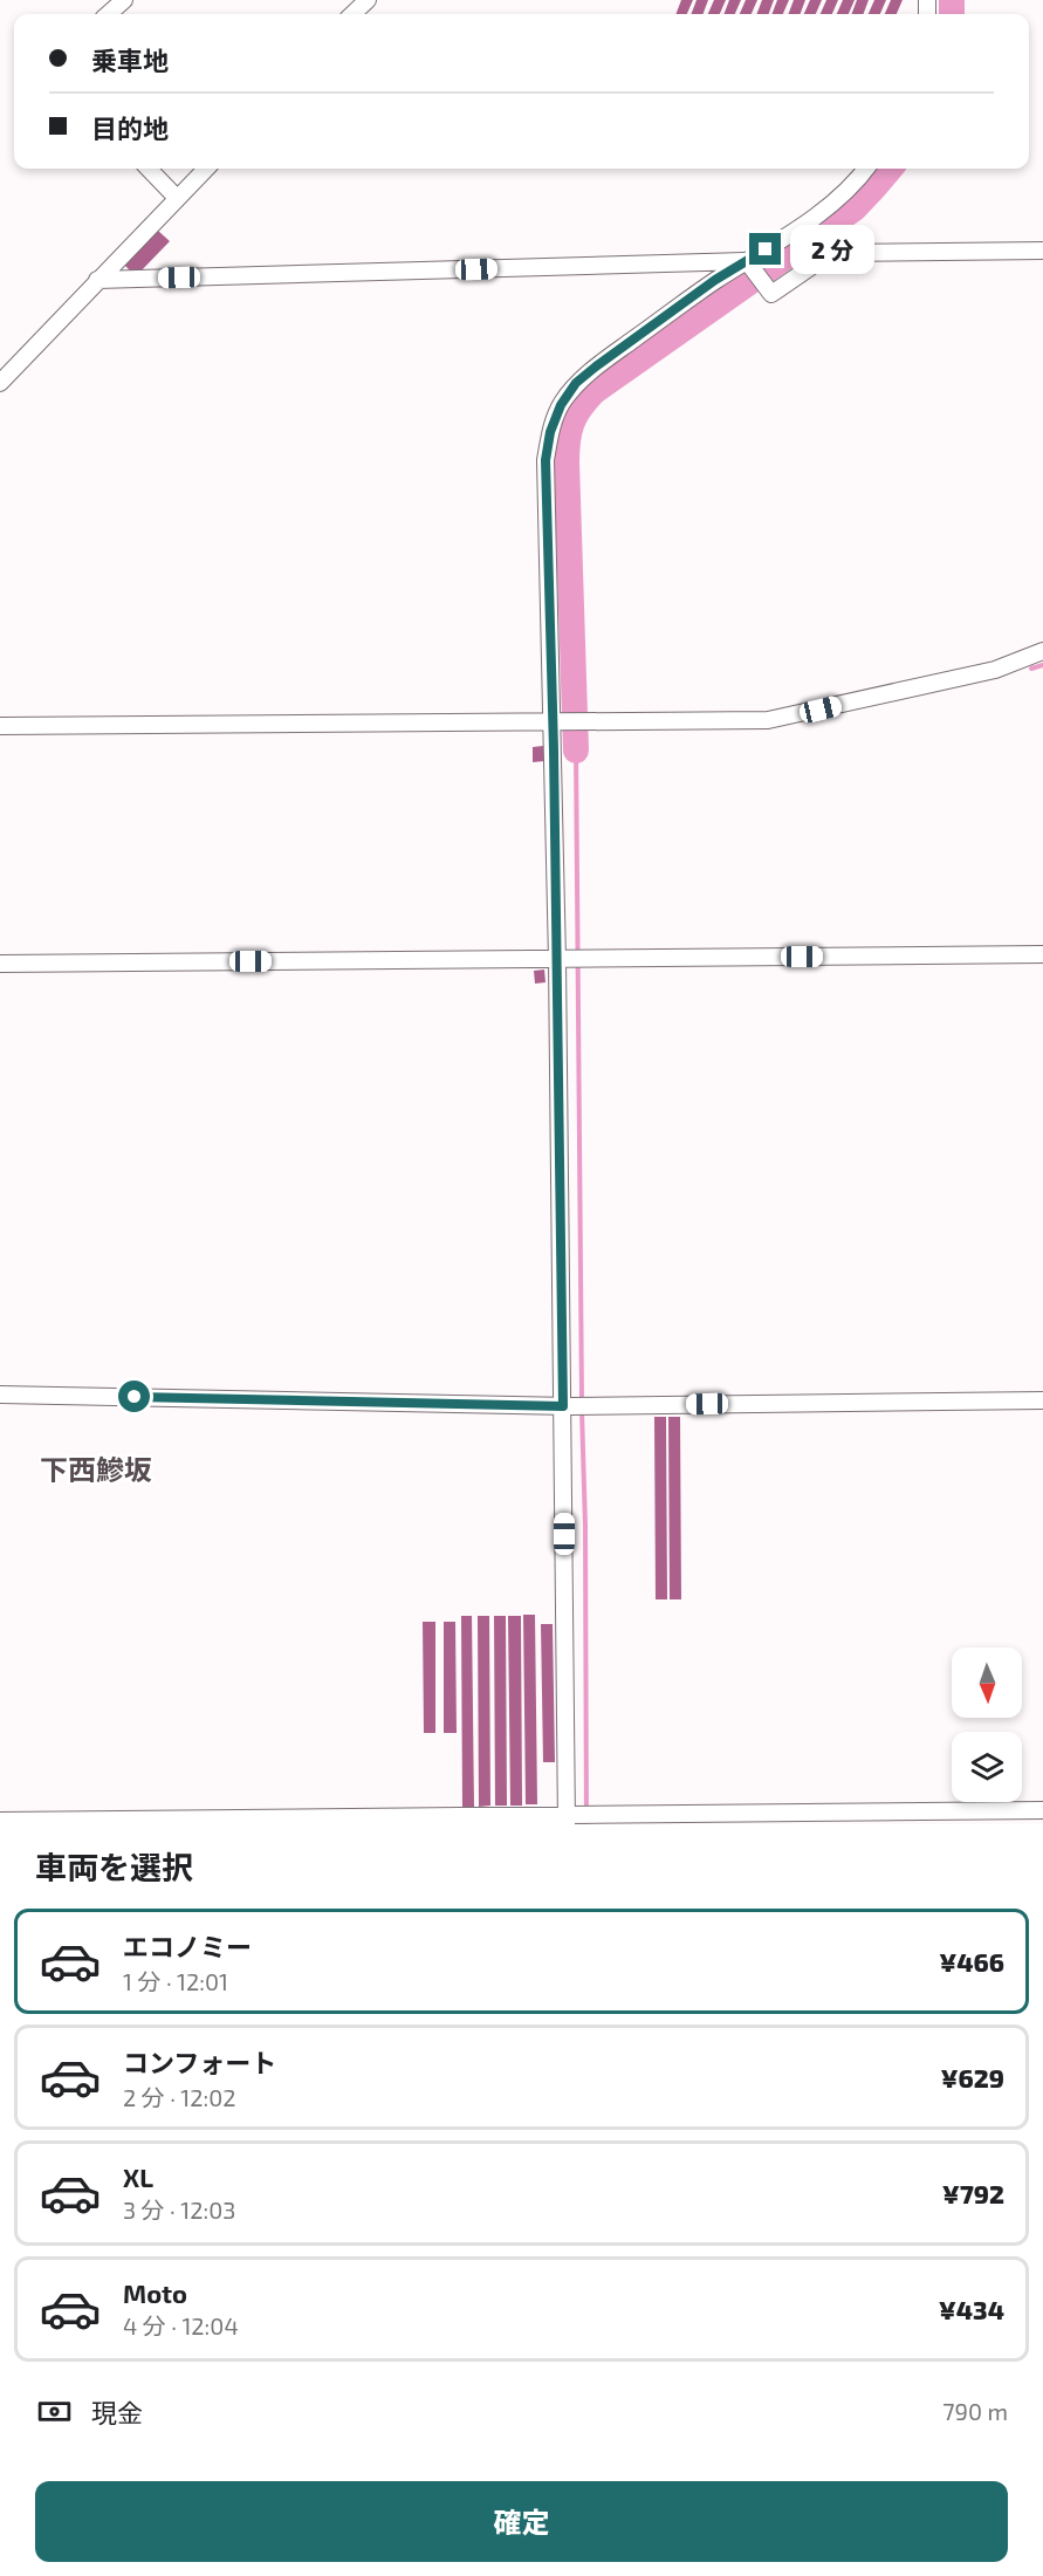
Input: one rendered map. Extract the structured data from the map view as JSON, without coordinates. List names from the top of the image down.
{
  "districts": ["下西鰺坂"],
  "north": "bottom",
  "page": {
    "banner": ["乗車地", "目的地"],
    "bubble": "2 分",
    "heading": "車両を選択",
    "list": [
      {
        "name": "エコノミー",
        "note": "1 分 · 12:01",
        "value": "¥466"
      },
      {
        "name": "コンフォート",
        "note": "2 分 · 12:02",
        "value": "¥629"
      },
      {
        "name": "XL",
        "note": "3 分 · 12:03",
        "value": "¥792"
      },
      {
        "name": "Moto",
        "note": "4 分 · 12:04",
        "value": "¥434"
      }
    ],
    "pay": ["現金", "790 m"],
    "buttons": "確定"
  }
}
